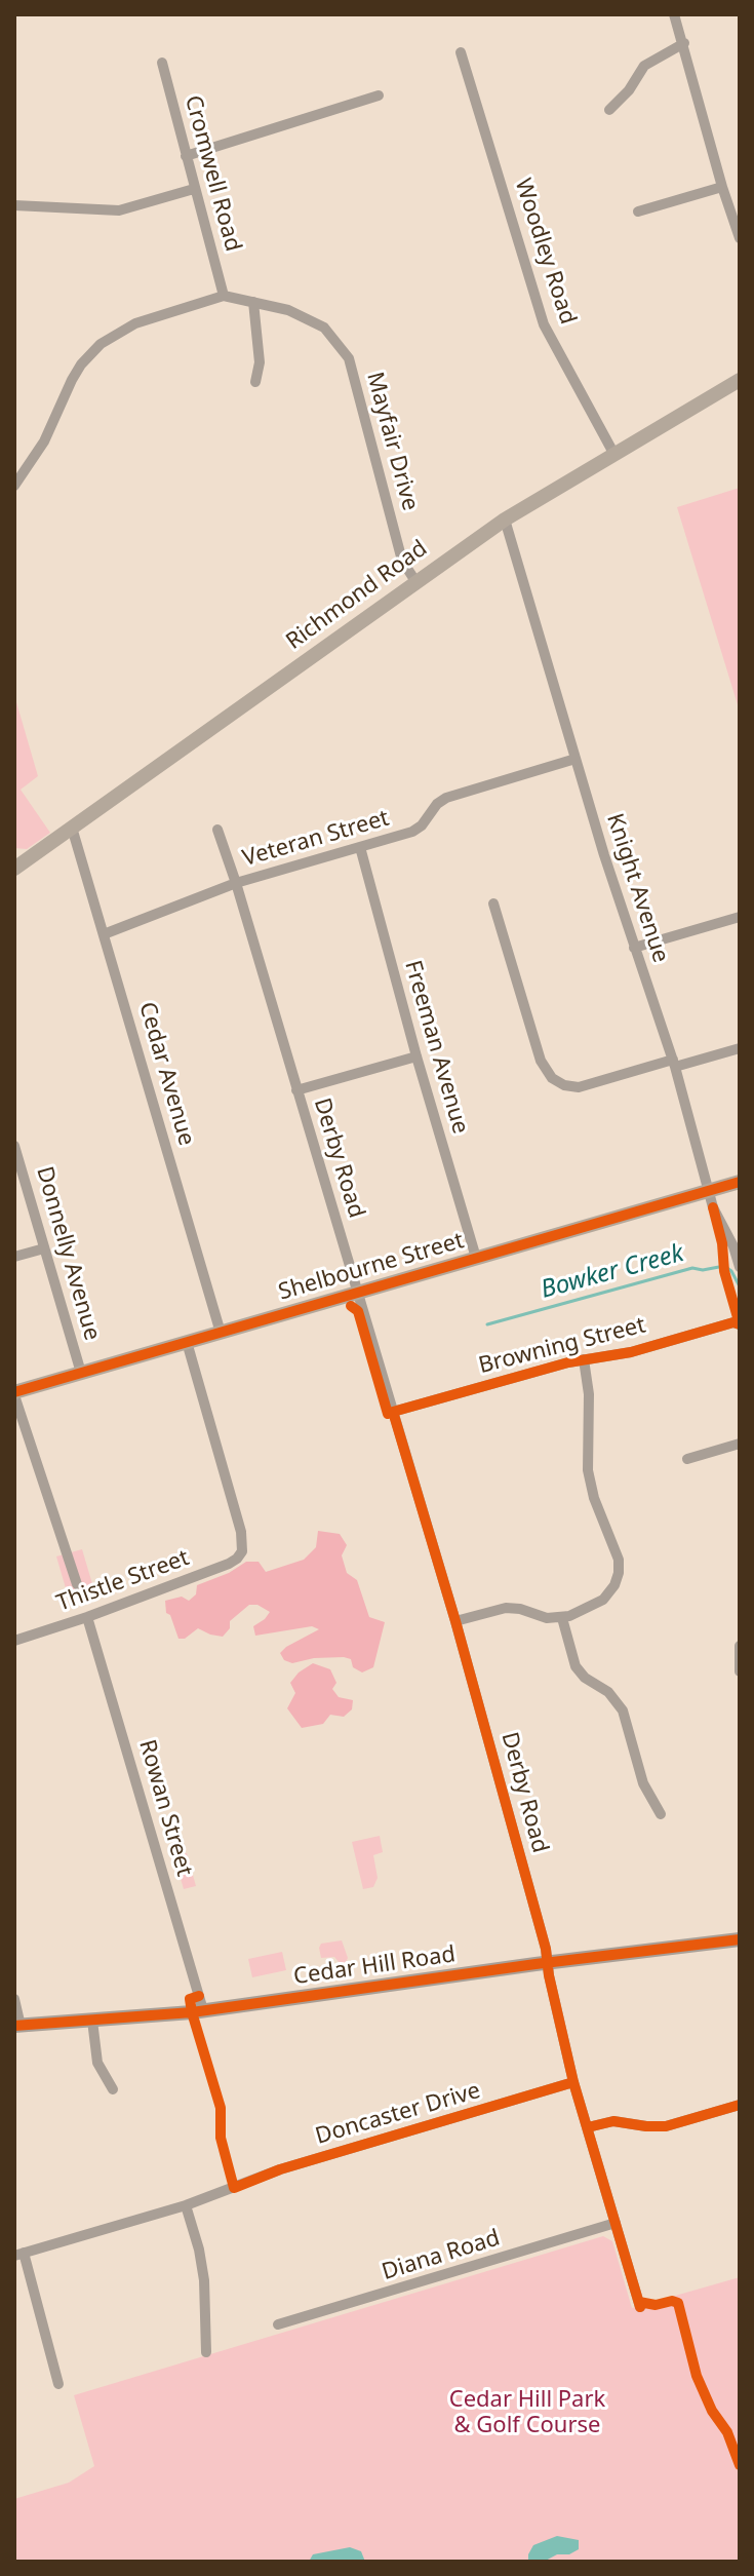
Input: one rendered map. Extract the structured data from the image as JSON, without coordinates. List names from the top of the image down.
{
  "streets": {
    "main road": ["Richmond Road", "Shelbourne Street"],
    "street": [
      "Cromwell Road",
      "Woodley Road",
      "Mayfair Drive",
      "Veteran Street",
      "Knight Avenue",
      "Freeman Avenue",
      "Cedar Avenue",
      "Derby Road",
      "Donnelly Avenue",
      "Browning Street",
      "Thistle Street",
      "Rowan Street",
      "Cedar Hill Road",
      "Doncaster Drive",
      "Diana Road"
    ]
  },
  "crossings": [
    ["Cromwell Road", "Mayfair Drive"],
    ["Woodley Road", "Richmond Road"],
    ["Mayfair Drive", "Richmond Road"],
    ["Richmond Road", "Knight Avenue"],
    ["Richmond Road", "Cedar Avenue"],
    ["Veteran Street", "Knight Avenue"],
    ["Veteran Street", "Freeman Avenue"],
    ["Veteran Street", "Cedar Avenue"],
    ["Veteran Street", "Derby Road"],
    ["Knight Avenue", "Shelbourne Street"],
    ["Freeman Avenue", "Shelbourne Street"],
    ["Cedar Avenue", "Shelbourne Street"],
    ["Derby Road", "Shelbourne Street"],
    ["Derby Road", "Browning Street"],
    ["Derby Road", "Cedar Hill Road"],
    ["Derby Road", "Doncaster Drive"],
    ["Derby Road", "Diana Road"],
    ["Donnelly Avenue", "Shelbourne Street"],
    ["Shelbourne Street", "Thistle Street"],
    ["Thistle Street", "Rowan Street"],
    ["Rowan Street", "Cedar Hill Road"]
  ],
  "water": ["Bowker Creek"],
  "parks": ["Cedar Hill Park & Golf Course"]
}
